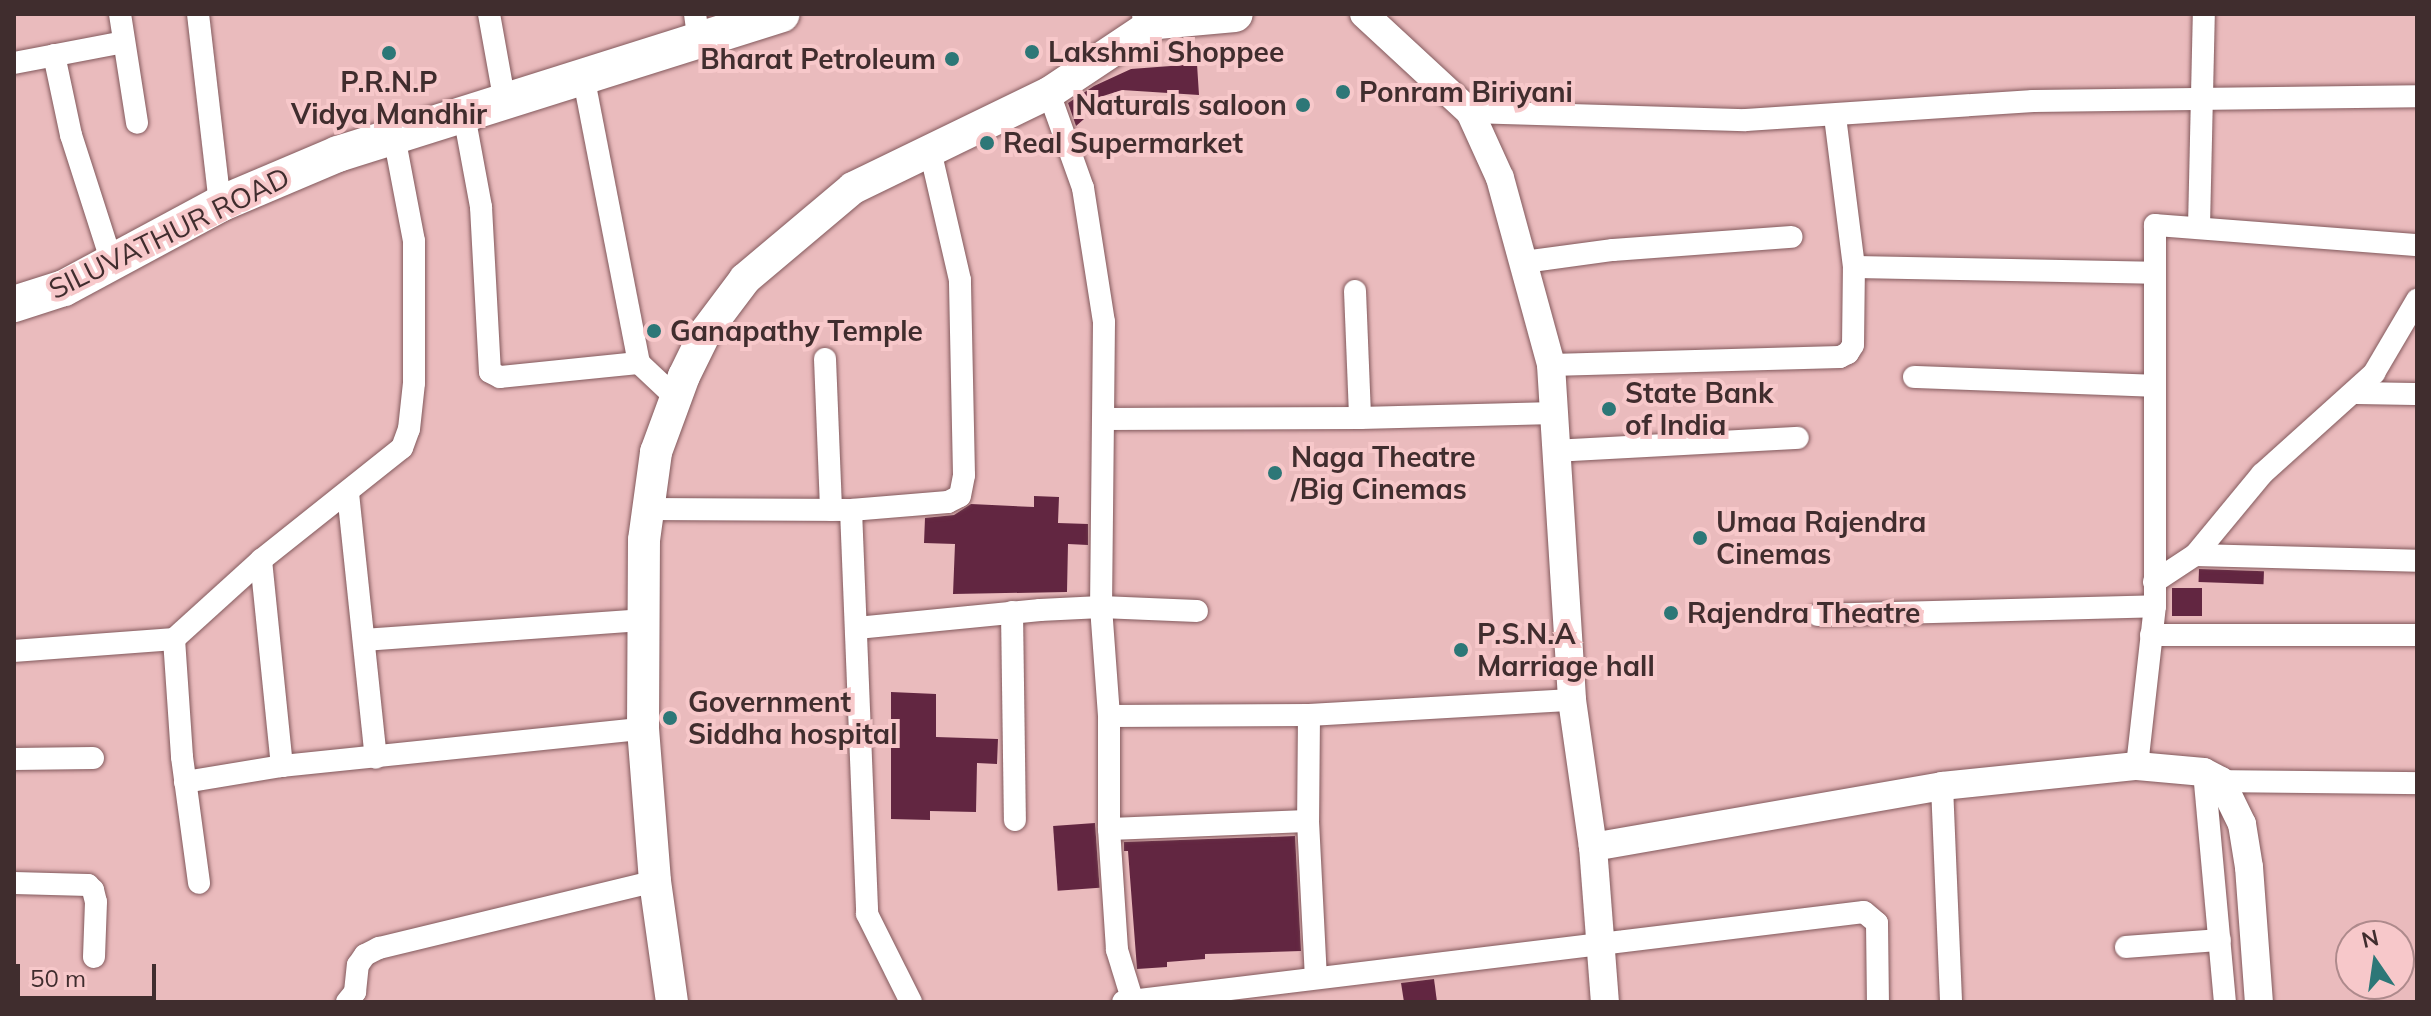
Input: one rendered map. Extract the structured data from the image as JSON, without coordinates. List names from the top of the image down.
{
  "streets": {
    "main road": ["SILUVATHUR ROAD"]
  },
  "places": [
    "Lakshmi Shoppee",
    "P.R.N.P Vidya Mandhir",
    "Bharat Petroleum",
    "Ponram Biriyani",
    "Naturals saloon",
    "Real Supermarket",
    "Ganapathy Temple",
    "State Bank of India",
    "Naga Theatre /Big Cinemas",
    "Umaa Rajendra Cinemas",
    "Rajendra Theatre",
    "P.S.N.A Marriage hall",
    "Government Siddha hospital"
  ],
  "scale_bar": "50 m",
  "north": "top"
}
